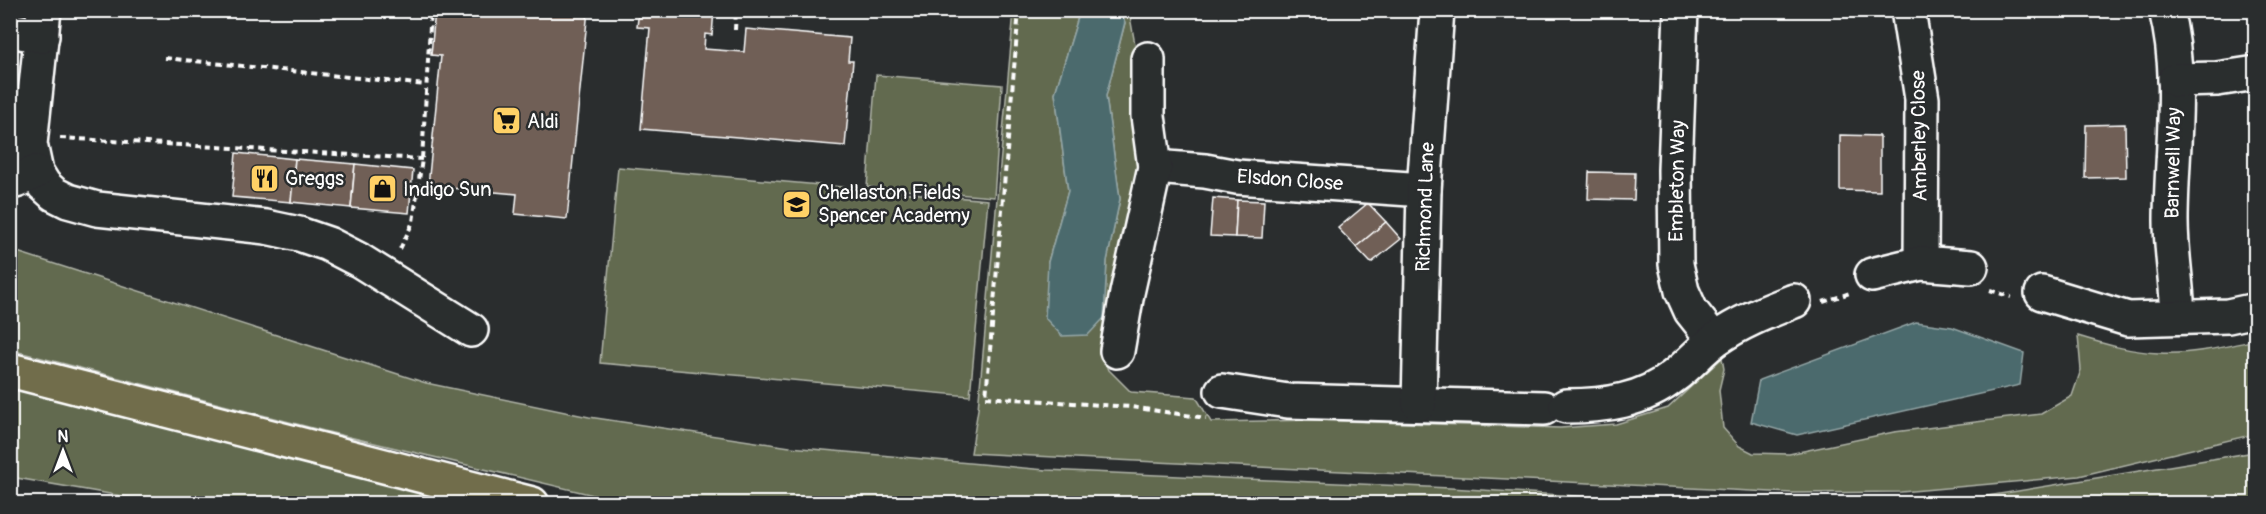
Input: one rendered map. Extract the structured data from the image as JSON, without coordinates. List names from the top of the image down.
{
  "streets": {
    "street": [
      "Amberley Close",
      "Barnwell Way",
      "Elsdon Close",
      "Embleton Way",
      "Richmond Lane"
    ]
  },
  "crossings": [
    ["Elsdon Close", "Richmond Lane"]
  ],
  "places": {
    "supermarket": ["Aldi"],
    "restaurant": ["Greggs"],
    "shop": ["Indigo Sun"],
    "school or university": ["Chellaston Fields Spencer Academy"]
  },
  "north": "top"
}
